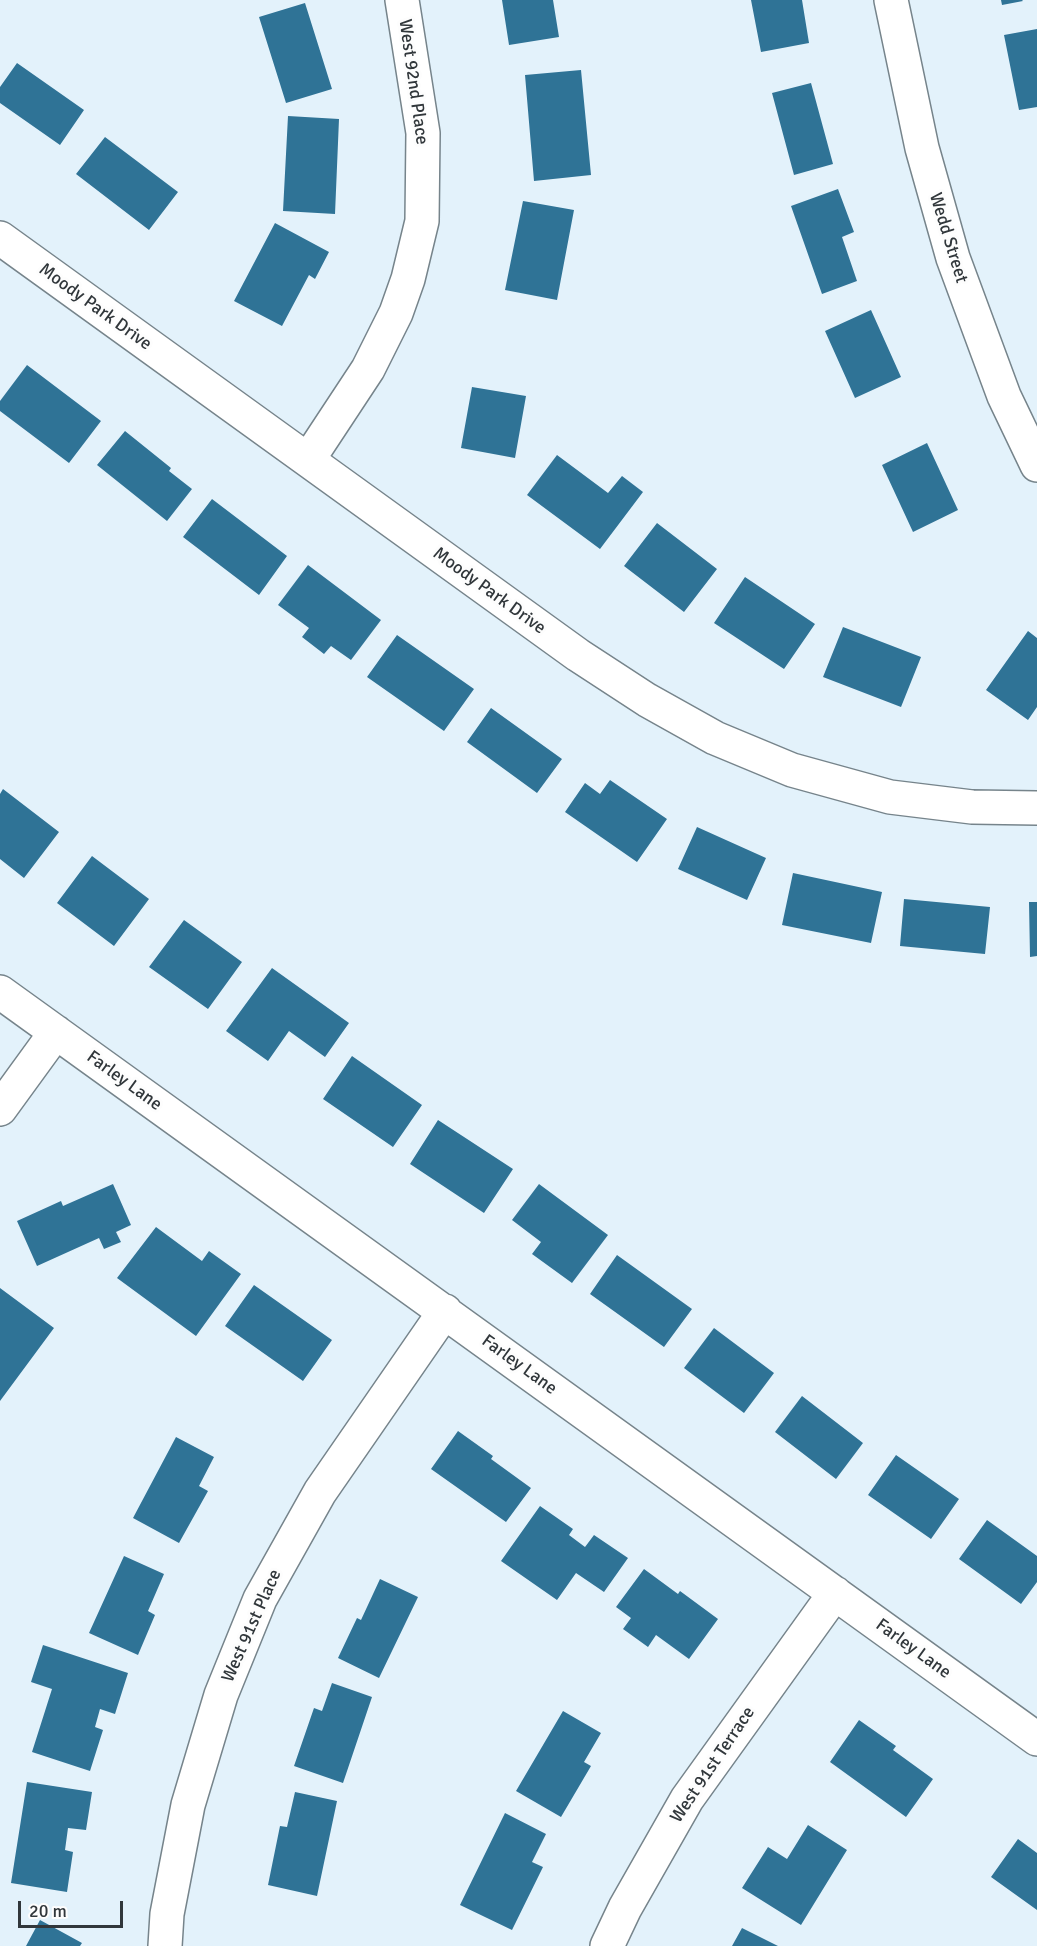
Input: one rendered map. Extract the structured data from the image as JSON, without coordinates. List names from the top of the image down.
{
  "streets": {
    "street": [
      "West 92nd Place",
      "Wedd Street",
      "Moody Park Drive",
      "Farley Lane",
      "West 91st Place",
      "West 91st Terrace"
    ]
  },
  "crossings": [
    ["West 92nd Place", "Moody Park Drive"],
    ["Farley Lane", "West 91st Place"],
    ["Farley Lane", "West 91st Terrace"]
  ],
  "scale_bar": "20 m"
}
